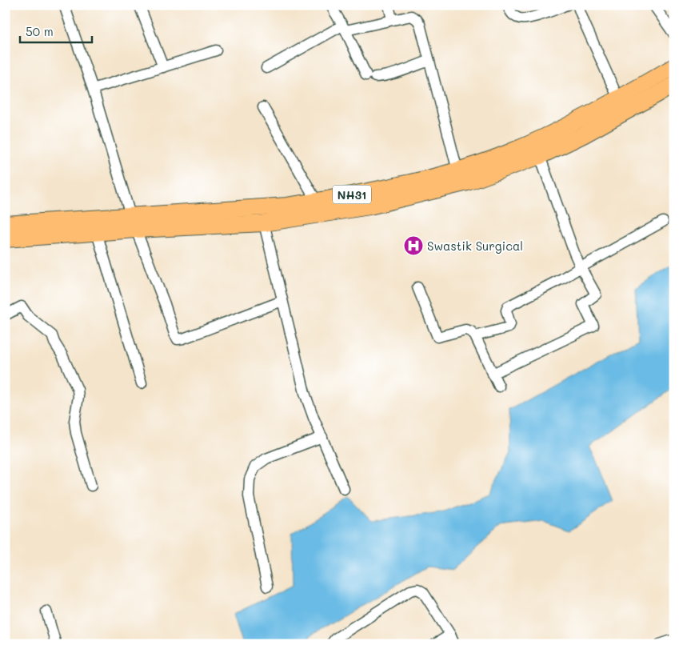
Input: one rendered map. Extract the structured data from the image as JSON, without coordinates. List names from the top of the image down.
{
  "streets": {
    "highway": ["NH31"]
  },
  "places": {
    "hospital": ["Swastik Surgical"]
  },
  "scale_bar": "50 m"
}
